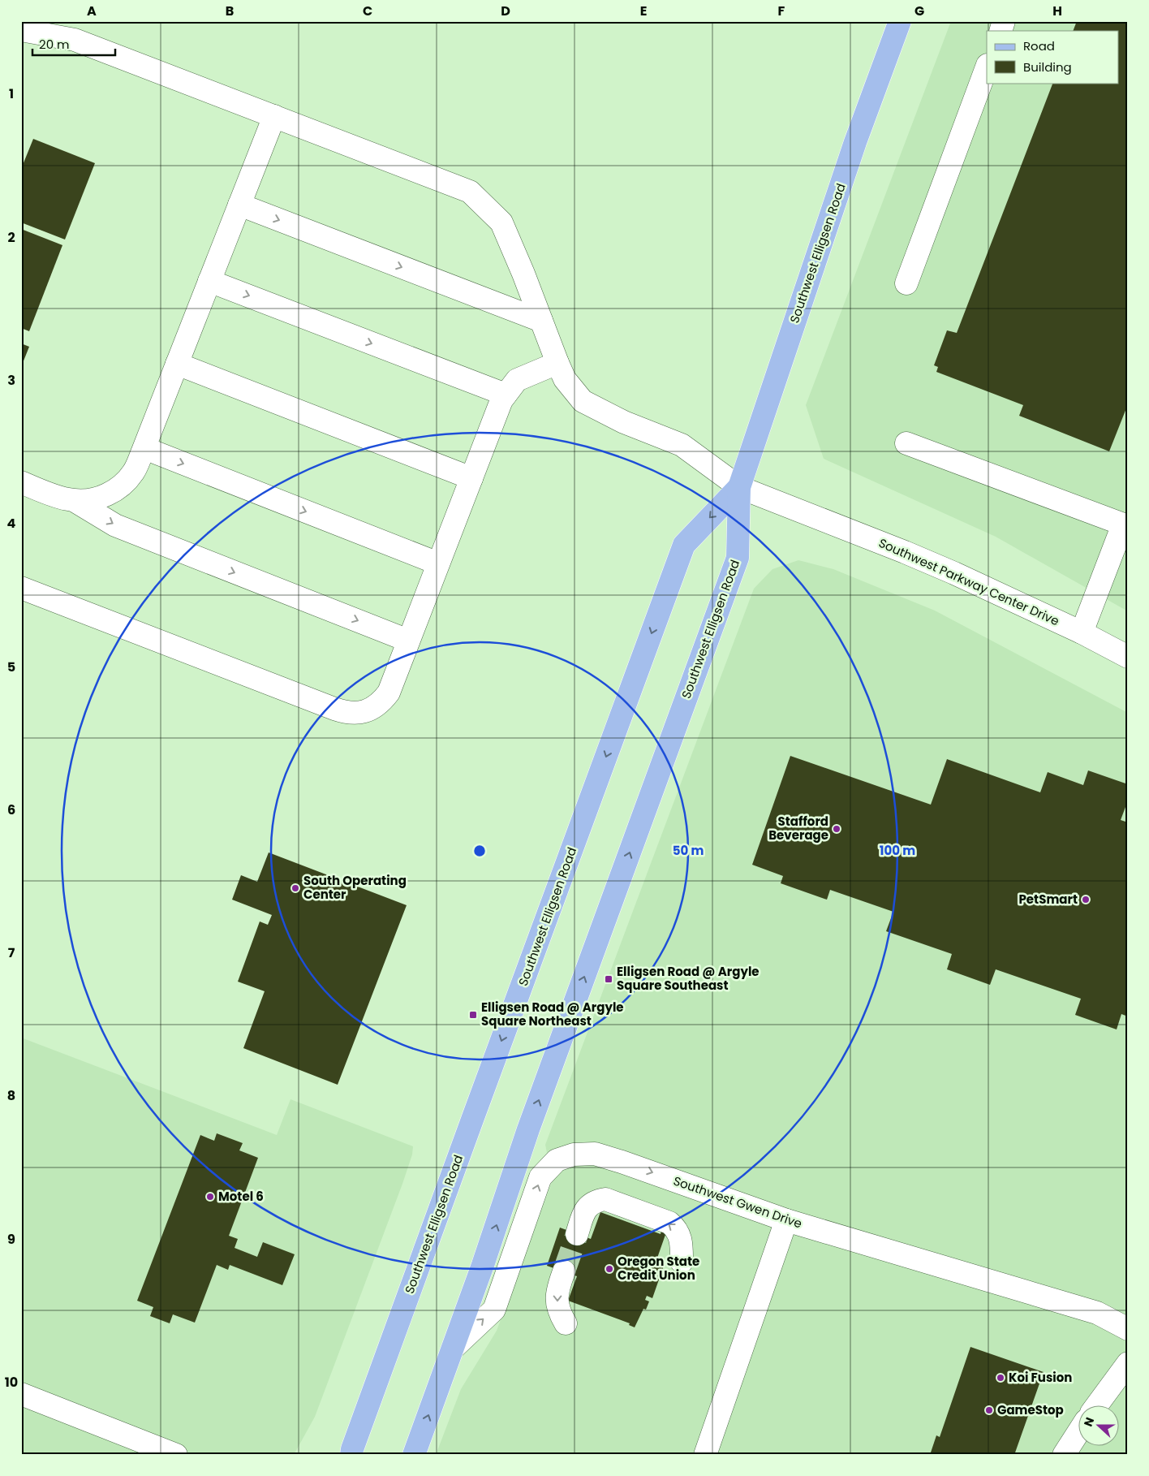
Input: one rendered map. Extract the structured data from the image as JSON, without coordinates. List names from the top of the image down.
{
  "streets": {
    "main road": ["Southwest Elligsen Road"],
    "street": ["Southwest Parkway Center Drive", "Southwest Gwen Drive"]
  },
  "crossings": [
    ["Southwest Elligsen Road", "Southwest Parkway Center Drive"],
    ["Southwest Elligsen Road", "Southwest Gwen Drive"]
  ],
  "places": {
    "other": [
      "Stafford Beverage",
      "South Operating Center",
      "PetSmart",
      "Motel 6",
      "Oregon State Credit Union",
      "Koi Fusion",
      "GameStop"
    ],
    "transit": ["Elligsen Road @ Argyle Square Southeast", "Elligsen Road @ Argyle Square Northeast"]
  },
  "legend": ["Road", "Building"],
  "scale_bar": "20 m",
  "north": "left",
  "grid": {
    "columns": [
      "A",
      "B",
      "C",
      "D",
      "E",
      "F",
      "G",
      "H"
    ],
    "rows": [
      "1",
      "2",
      "3",
      "4",
      "5",
      "6",
      "7",
      "8",
      "9",
      "10"
    ]
  },
  "rings": ["50 m", "100 m"]
}
